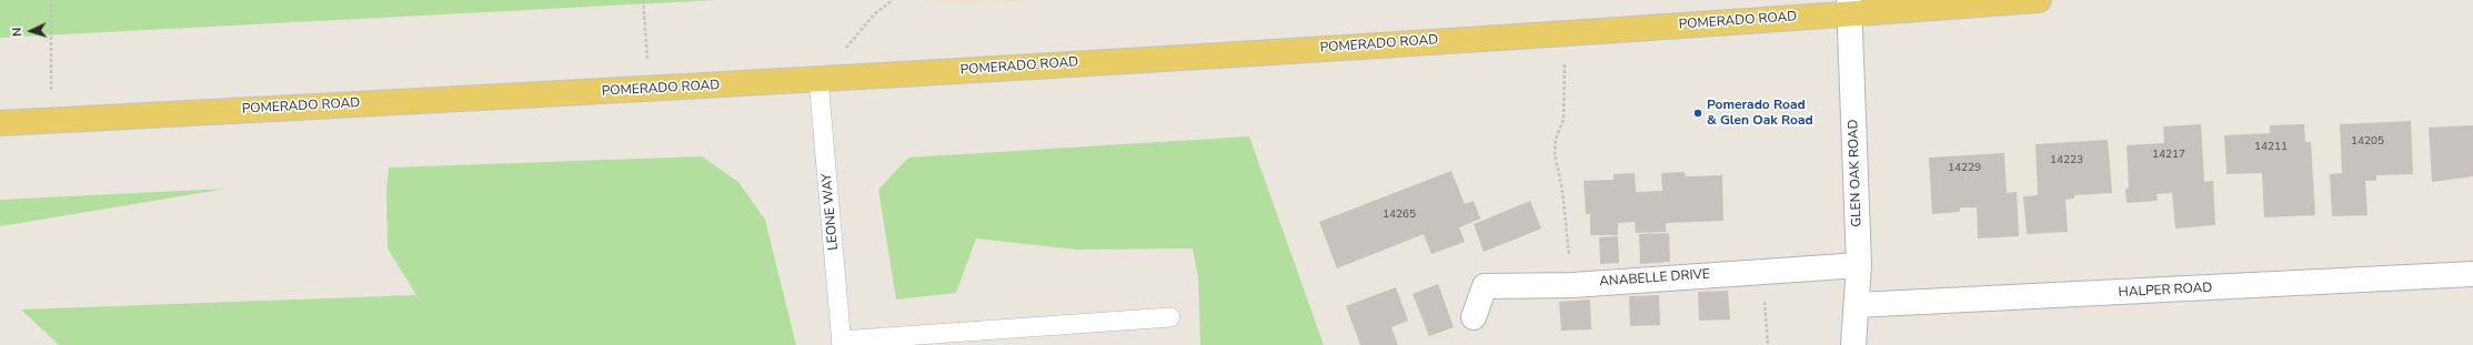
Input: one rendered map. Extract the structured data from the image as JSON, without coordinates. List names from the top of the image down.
{
  "streets": {
    "main road": ["POMERADO ROAD"],
    "street": ["GLEN OAK ROAD", "ANABELLE DRIVE", "HALPER ROAD"],
    "lane": ["LEONE WAY"]
  },
  "crossings": [
    ["POMERADO ROAD", "GLEN OAK ROAD"],
    ["POMERADO ROAD", "LEONE WAY"],
    ["GLEN OAK ROAD", "ANABELLE DRIVE"],
    ["GLEN OAK ROAD", "HALPER ROAD"]
  ],
  "places": ["Pomerado Road & Glen Oak Road"],
  "house_numbers": [
    "14205",
    "14211",
    "14217",
    "14223",
    "14229",
    "14265"
  ],
  "north": "left"
}
